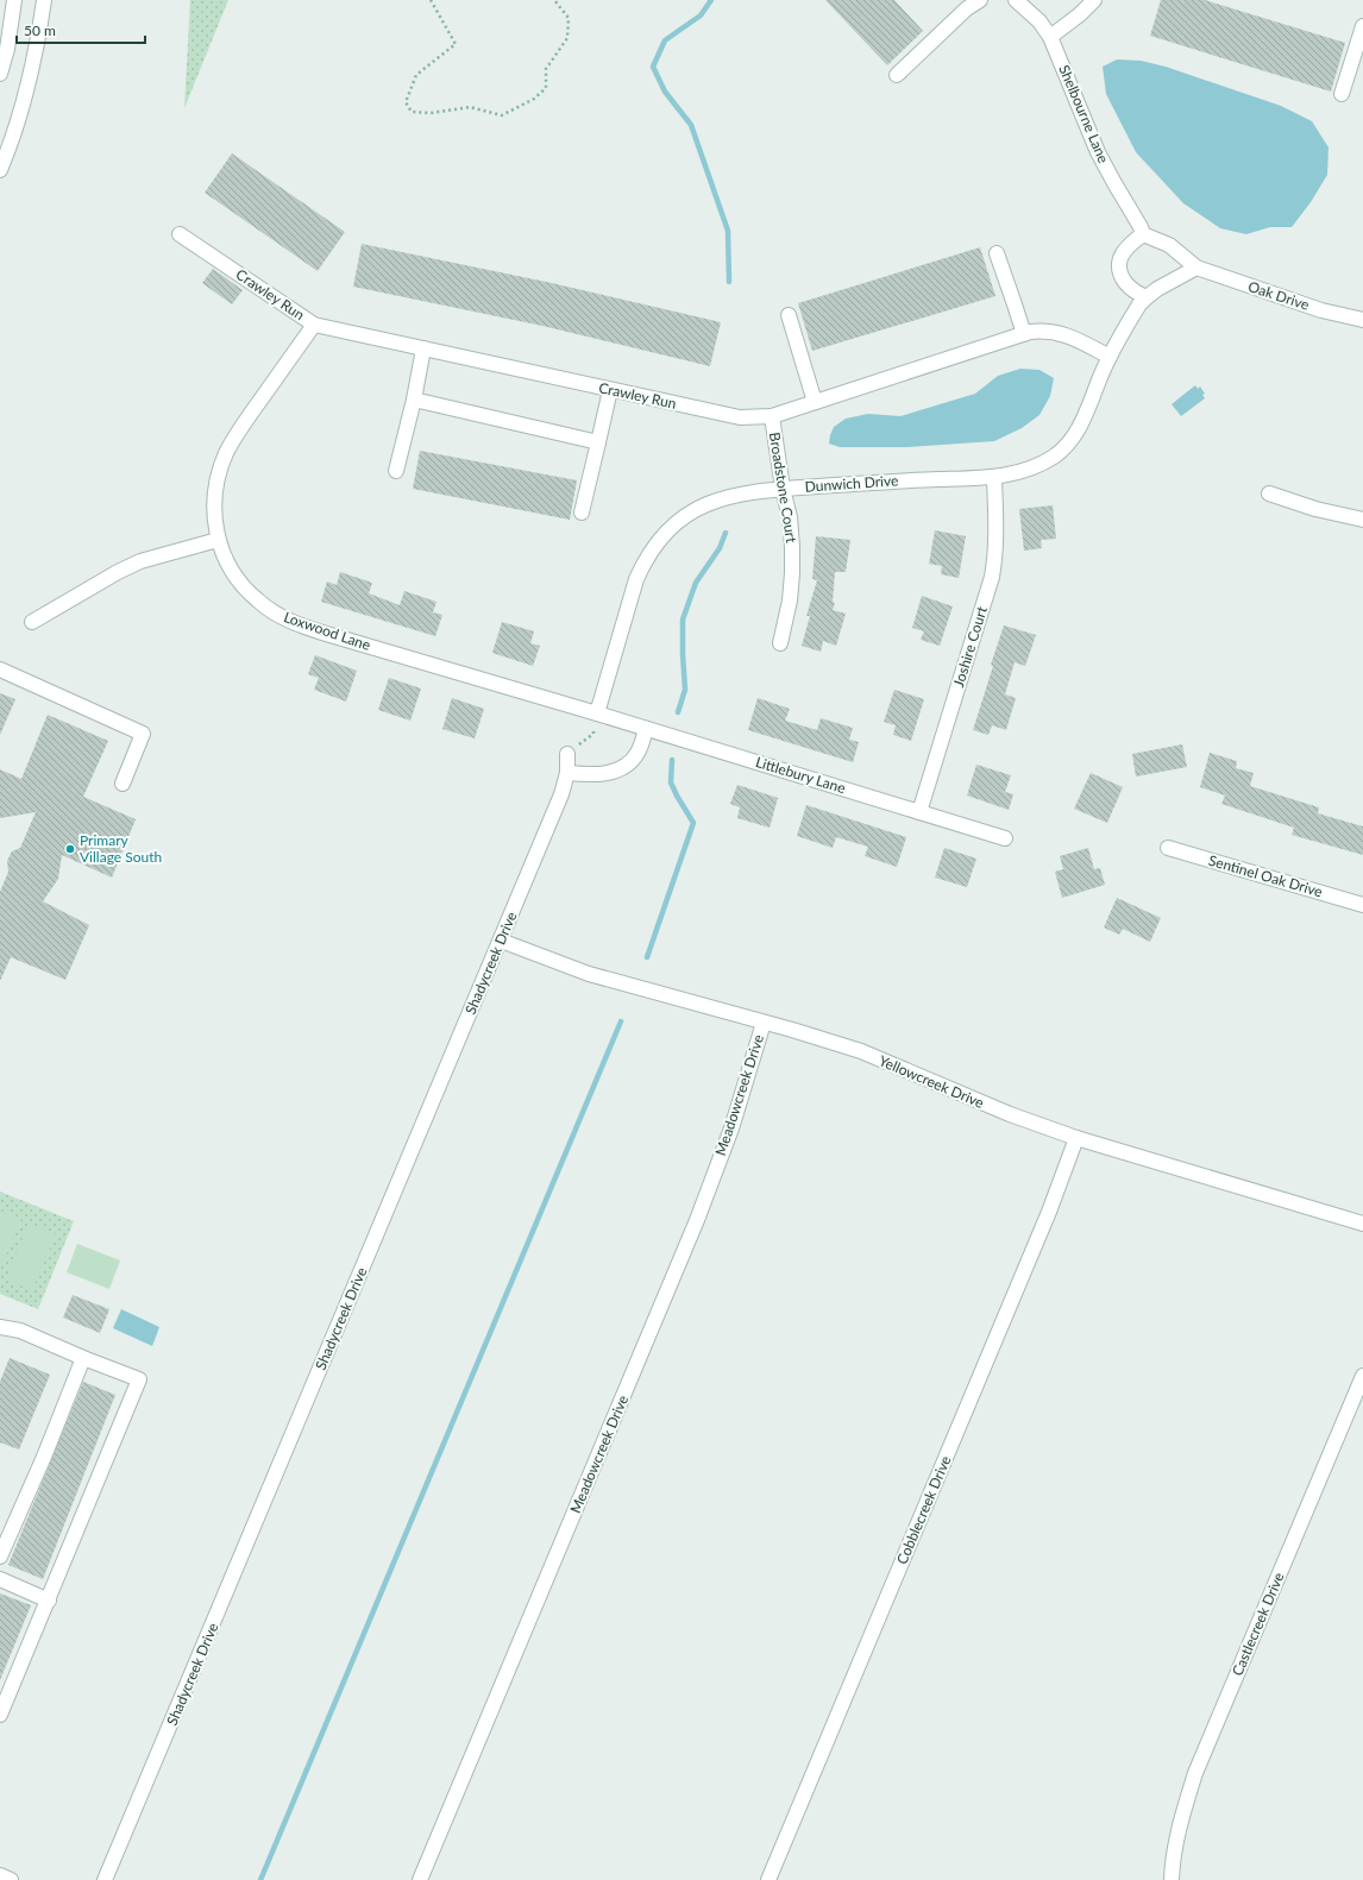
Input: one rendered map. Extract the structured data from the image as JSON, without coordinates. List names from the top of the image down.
{
  "streets": {
    "street": [
      "Shelbourne Lane",
      "Crawley Run",
      "Oak Drive",
      "Dunwich Drive",
      "Broadstone Court",
      "Loxwood Lane",
      "Joshire Court",
      "Littlebury Lane",
      "Sentinel Oak Drive",
      "Shadycreek Drive",
      "Yellowcreek Drive",
      "Meadowcreek Drive",
      "Cobblecreek Drive",
      "Castlecreek Drive"
    ]
  },
  "crossings": [
    ["Shelbourne Lane", "Oak Drive"],
    ["Crawley Run", "Dunwich Drive"],
    ["Crawley Run", "Broadstone Court"],
    ["Crawley Run", "Loxwood Lane"],
    ["Dunwich Drive", "Broadstone Court"],
    ["Dunwich Drive", "Loxwood Lane"],
    ["Dunwich Drive", "Joshire Court"],
    ["Dunwich Drive", "Littlebury Lane"],
    ["Loxwood Lane", "Littlebury Lane"],
    ["Joshire Court", "Littlebury Lane"],
    ["Shadycreek Drive", "Yellowcreek Drive"],
    ["Yellowcreek Drive", "Meadowcreek Drive"],
    ["Yellowcreek Drive", "Cobblecreek Drive"]
  ],
  "places": ["Primary Village South"],
  "scale_bar": "50 m"
}
